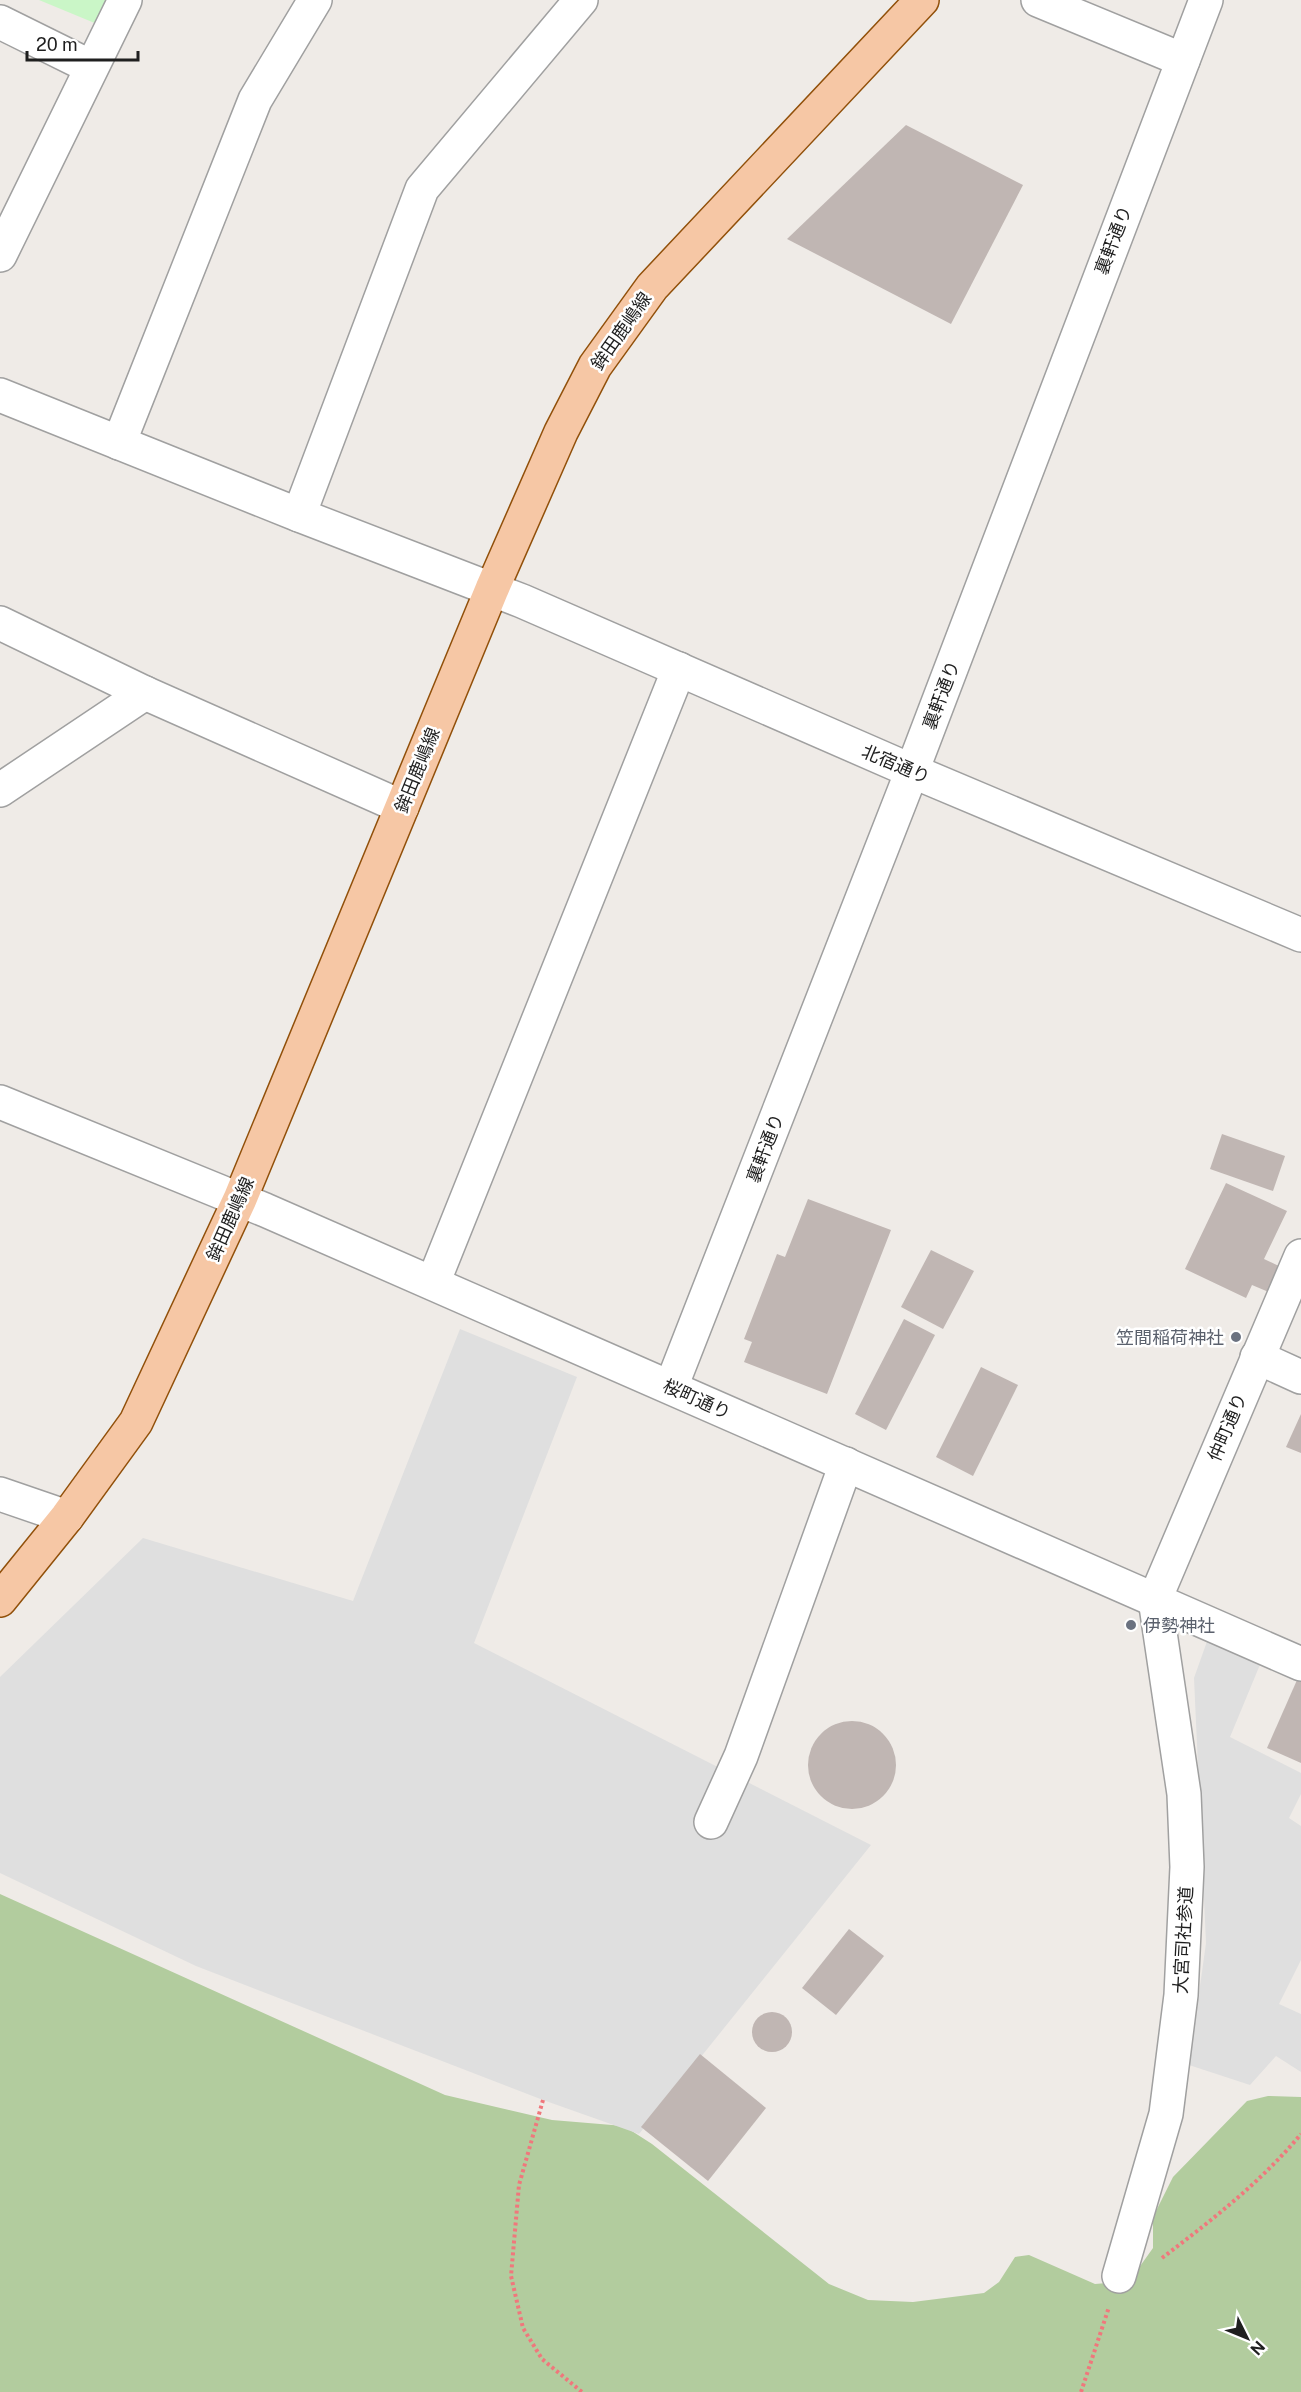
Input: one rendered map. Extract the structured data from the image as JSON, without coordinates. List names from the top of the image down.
{
  "streets": {
    "main road": ["鉾田鹿嶋線"],
    "street": [
      "裏軒通り",
      "北宿通り",
      "桜町通り",
      "仲町通り",
      "大宮司社参道"
    ]
  },
  "crossings": [
    ["裏軒通り", "北宿通り"],
    ["裏軒通り", "桜町通り"],
    ["鉾田鹿嶋線", "北宿通り"],
    ["鉾田鹿嶋線", "桜町通り"],
    ["桜町通り", "仲町通り"],
    ["桜町通り", "大宮司社参道"],
    ["仲町通り", "大宮司社参道"]
  ],
  "places": ["笠間稲荷神社", "伊勢神社"],
  "scale_bar": "20 m",
  "north": "bottom right"
}
